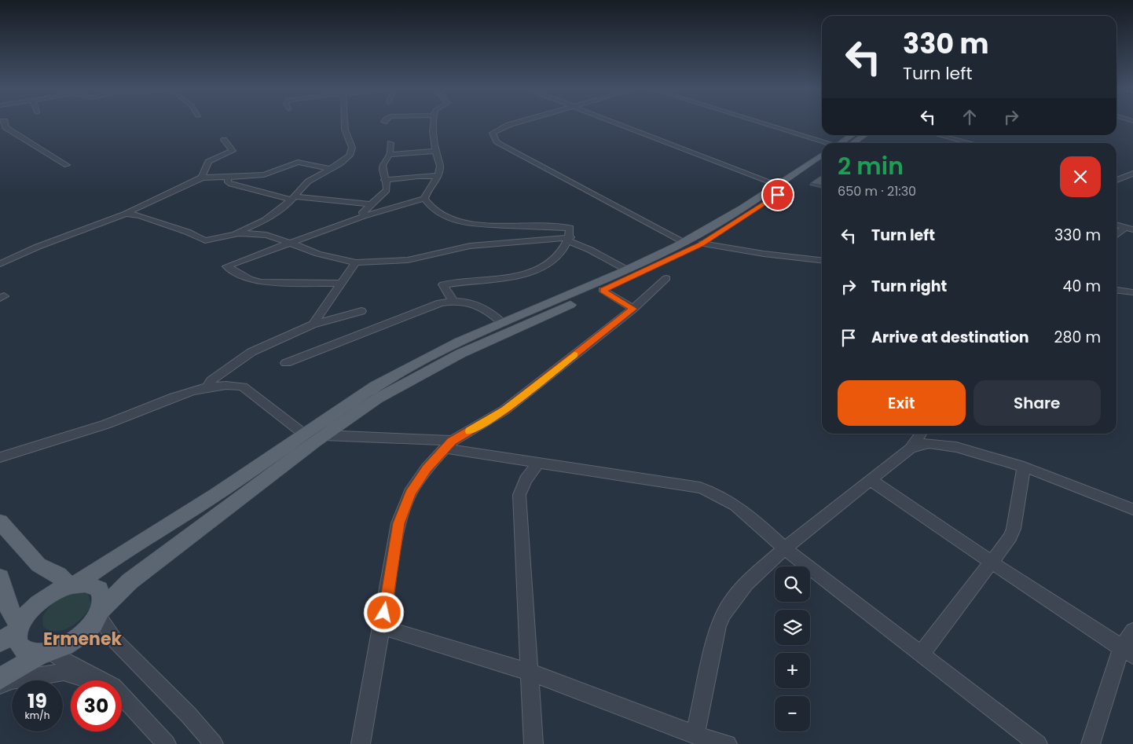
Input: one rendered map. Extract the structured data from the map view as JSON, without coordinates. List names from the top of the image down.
{
  "districts": ["Ermenek"],
  "page": {
    "turn": ["330 m", "Turn left"],
    "heading": ["2 min", "650 m · 21:30"],
    "list": [
      {
        "name": "Turn left",
        "value": "330 m"
      },
      {
        "name": "Turn right",
        "value": "40 m"
      },
      {
        "name": "Arrive at destination",
        "value": "280 m"
      }
    ],
    "buttons": ["Exit", "Share"],
    "map_buttons": ["+", "−"],
    "speed": "19 km/h",
    "limit": "30"
  }
}
